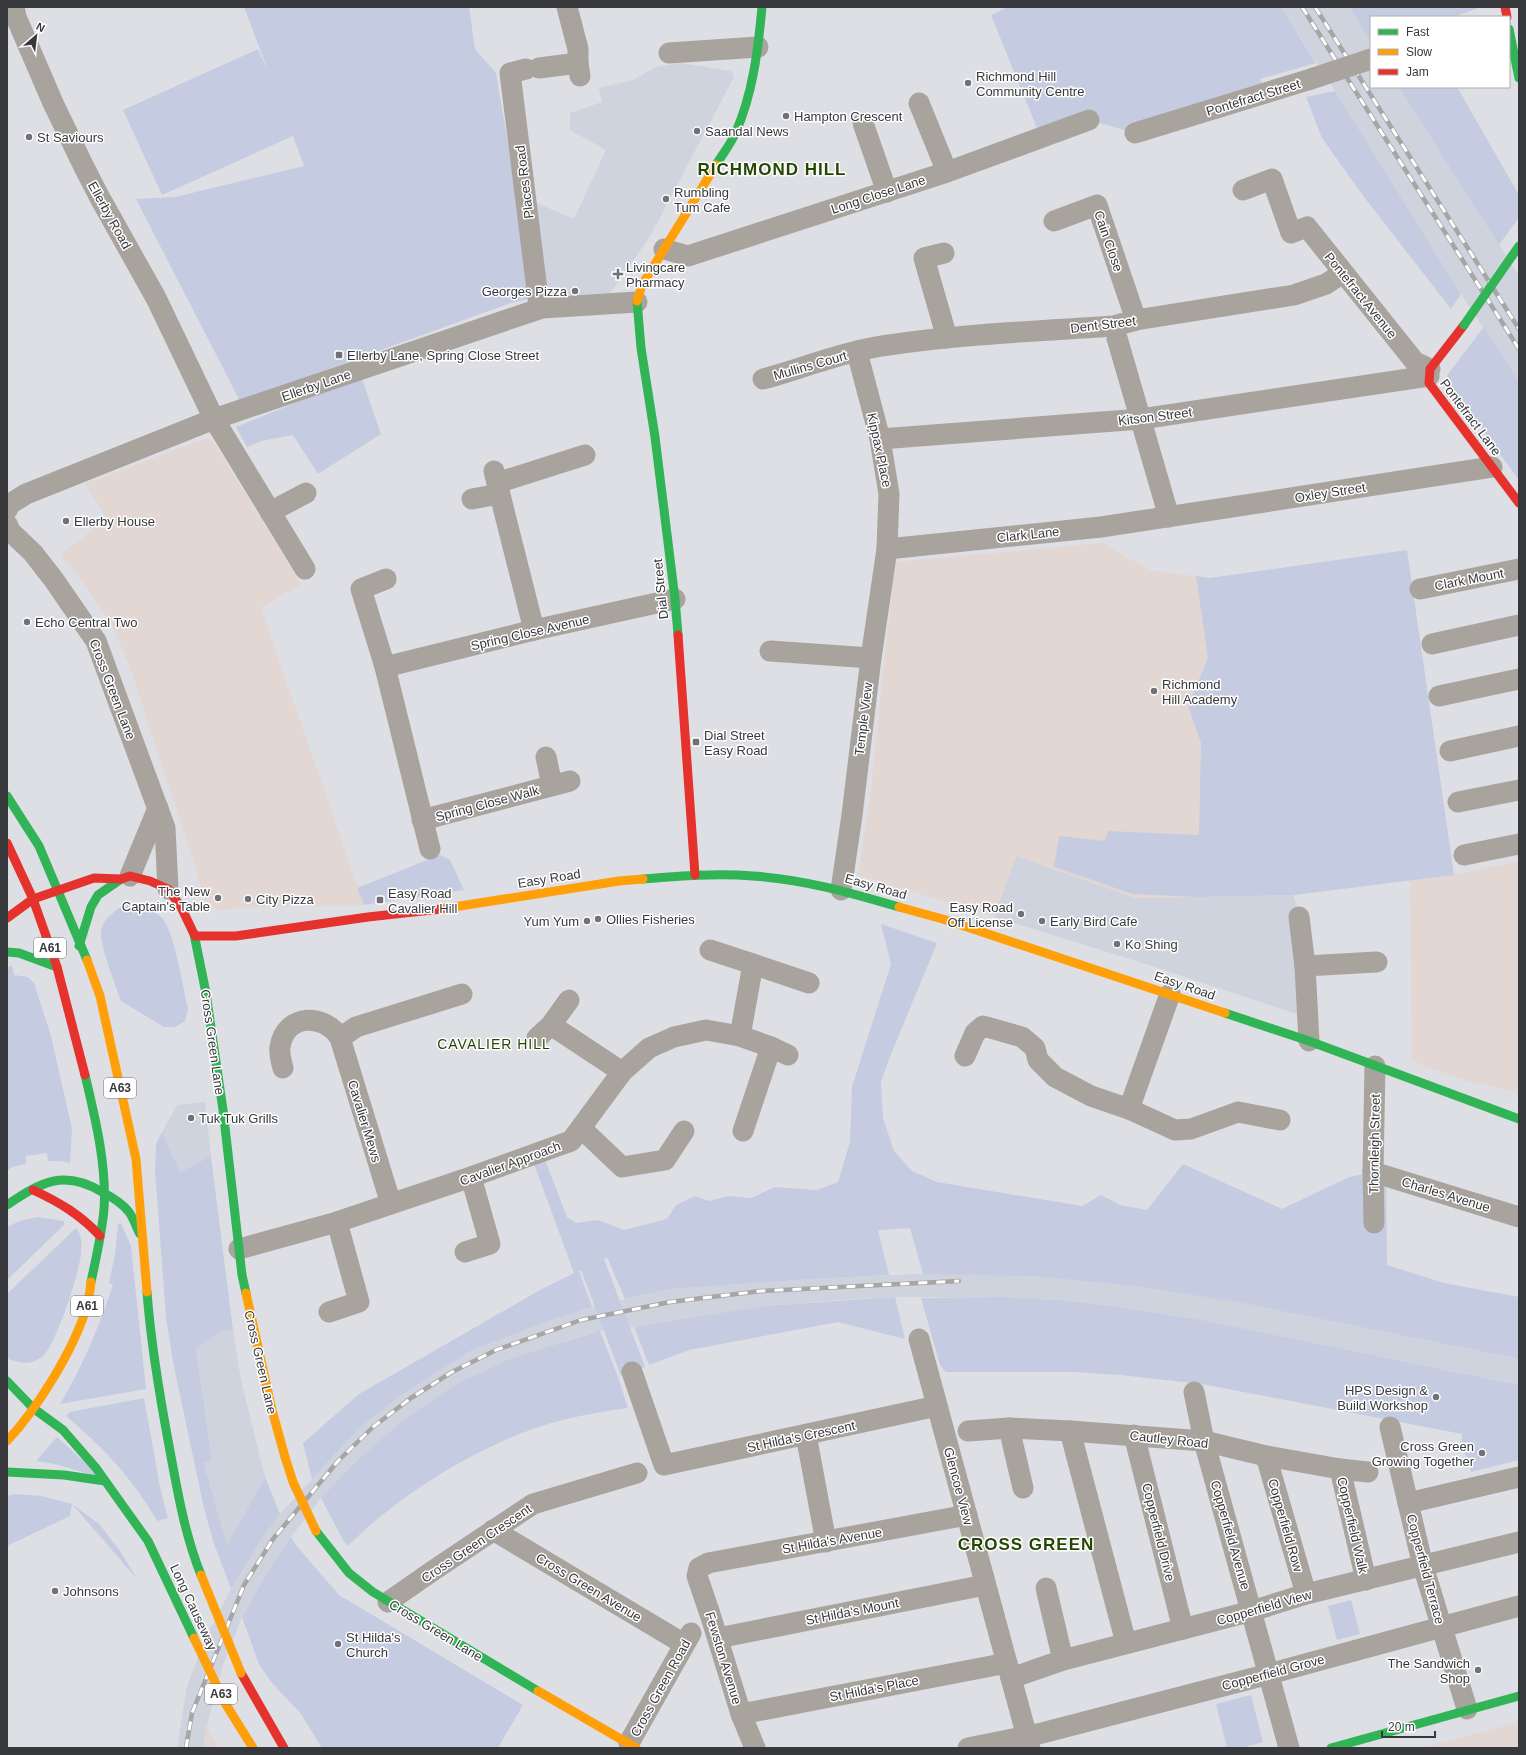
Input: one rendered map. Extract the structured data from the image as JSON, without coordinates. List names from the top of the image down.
{
  "streets": {
    "main road": [
      "Pontefract Lane",
      "Dial Street",
      "Cross Green Lane",
      "Easy Road",
      "A61",
      "A63",
      "Long Causeway"
    ],
    "street": [
      "Pontefract Street",
      "Places Road",
      "Long Close Lane",
      "Ellerby Road",
      "Cain Close",
      "Pontefract Avenue",
      "Dent Street",
      "Mullins Court",
      "Ellerby Lane",
      "Kitson Street",
      "Kippax Place",
      "Oxley Street",
      "Clark Lane",
      "Clark Mount",
      "Spring Close Avenue",
      "Temple View",
      "Spring Close Walk",
      "Cavalier Mews",
      "Thornleigh Street",
      "Cavalier Approach",
      "Charles Avenue",
      "St Hilda's Crescent",
      "Cautley Road",
      "Glencoe View",
      "Copperfield Row",
      "Copperfield Walk",
      "Copperfield Drive",
      "Copperfield Avenue",
      "St Hilda's Avenue",
      "Cross Green Crescent",
      "Copperfield Terrace",
      "Cross Green Avenue",
      "Copperfield View",
      "St Hilda's Mount",
      "Fewston Avenue",
      "Copperfield Grove",
      "Cross Green Road",
      "St Hilda's Place"
    ]
  },
  "crossings": [
    ["Places Road", "Ellerby Lane"],
    ["Ellerby Road", "Ellerby Lane"],
    ["Cain Close", "Dent Street"],
    ["Pontefract Avenue", "Dent Street"],
    ["Pontefract Avenue", "Kitson Street"],
    ["Pontefract Avenue", "Pontefract Lane"],
    ["Dent Street", "Mullins Court"],
    ["Dent Street", "Kippax Place"],
    ["Mullins Court", "Kippax Place"],
    ["Ellerby Lane", "Dial Street"],
    ["Kitson Street", "Pontefract Lane"],
    ["Kitson Street", "Kippax Place"],
    ["Pontefract Lane", "Oxley Street"],
    ["Kippax Place", "Clark Lane"],
    ["Kippax Place", "Temple View"],
    ["Oxley Street", "Clark Lane"],
    ["Clark Lane", "Temple View"],
    ["Dial Street", "Spring Close Avenue"],
    ["Dial Street", "Easy Road"],
    ["Cross Green Lane", "Easy Road"],
    ["Cross Green Lane", "Cavalier Approach"],
    ["Cross Green Lane", "Cross Green Crescent"],
    ["Cross Green Lane", "Cross Green Road"],
    ["Temple View", "Easy Road"],
    ["Easy Road", "Thornleigh Street"],
    ["A61", "A63"],
    ["A63", "Long Causeway"],
    ["Cavalier Mews", "Cavalier Approach"],
    ["Thornleigh Street", "Charles Avenue"],
    ["St Hilda's Crescent", "Glencoe View"],
    ["Cautley Road", "Glencoe View"],
    ["Cautley Road", "Copperfield Row"],
    ["Cautley Road", "Copperfield Walk"],
    ["Cautley Road", "Copperfield Drive"],
    ["Cautley Road", "Copperfield Avenue"],
    ["Cautley Road", "Copperfield Terrace"],
    ["Glencoe View", "St Hilda's Avenue"],
    ["Glencoe View", "Copperfield View"],
    ["Glencoe View", "St Hilda's Mount"],
    ["Glencoe View", "Copperfield Grove"],
    ["Glencoe View", "St Hilda's Place"],
    ["Copperfield Row", "Copperfield View"],
    ["Copperfield Walk", "Copperfield View"],
    ["Copperfield Drive", "Copperfield View"],
    ["Copperfield Avenue", "Copperfield View"],
    ["Copperfield Avenue", "Copperfield Grove"],
    ["St Hilda's Avenue", "Fewston Avenue"],
    ["Cross Green Crescent", "Cross Green Avenue"],
    ["Copperfield Terrace", "Copperfield View"],
    ["Copperfield Terrace", "Copperfield Grove"],
    ["Cross Green Avenue", "Cross Green Road"],
    ["Copperfield View", "St Hilda's Place"],
    ["St Hilda's Mount", "Fewston Avenue"],
    ["Fewston Avenue", "St Hilda's Place"]
  ],
  "districts": ["RICHMOND HILL", "CAVALIER HILL", "CROSS GREEN"],
  "places": {
    "other": [
      "Richmond Hill Community Centre",
      "Hampton Crescent",
      "Saandal News",
      "St Saviours",
      "Rumbling Tum Cafe",
      "Georges Pizza",
      "Ellerby House",
      "Echo Central Two",
      "Richmond Hill Academy",
      "The New Captain's Table",
      "City Pizza",
      "Easy Road Off License",
      "Ollies Fisheries",
      "Yum Yum",
      "Early Bird Cafe",
      "Ko Shing",
      "Tuk Tuk Grills",
      "HPS Design & Build Workshop",
      "Cross Green Growing Together",
      "Johnsons",
      "St Hilda's Church",
      "The Sandwich Shop"
    ],
    "health": ["Livingcare Pharmacy"],
    "transit": ["Ellerby Lane, Spring Close Street", "Dial Street Easy Road", "Easy Road Cavalier Hill"]
  },
  "legend": ["Fast", "Slow", "Jam"],
  "scale_bar": "20 m",
  "north": "top right"
}
